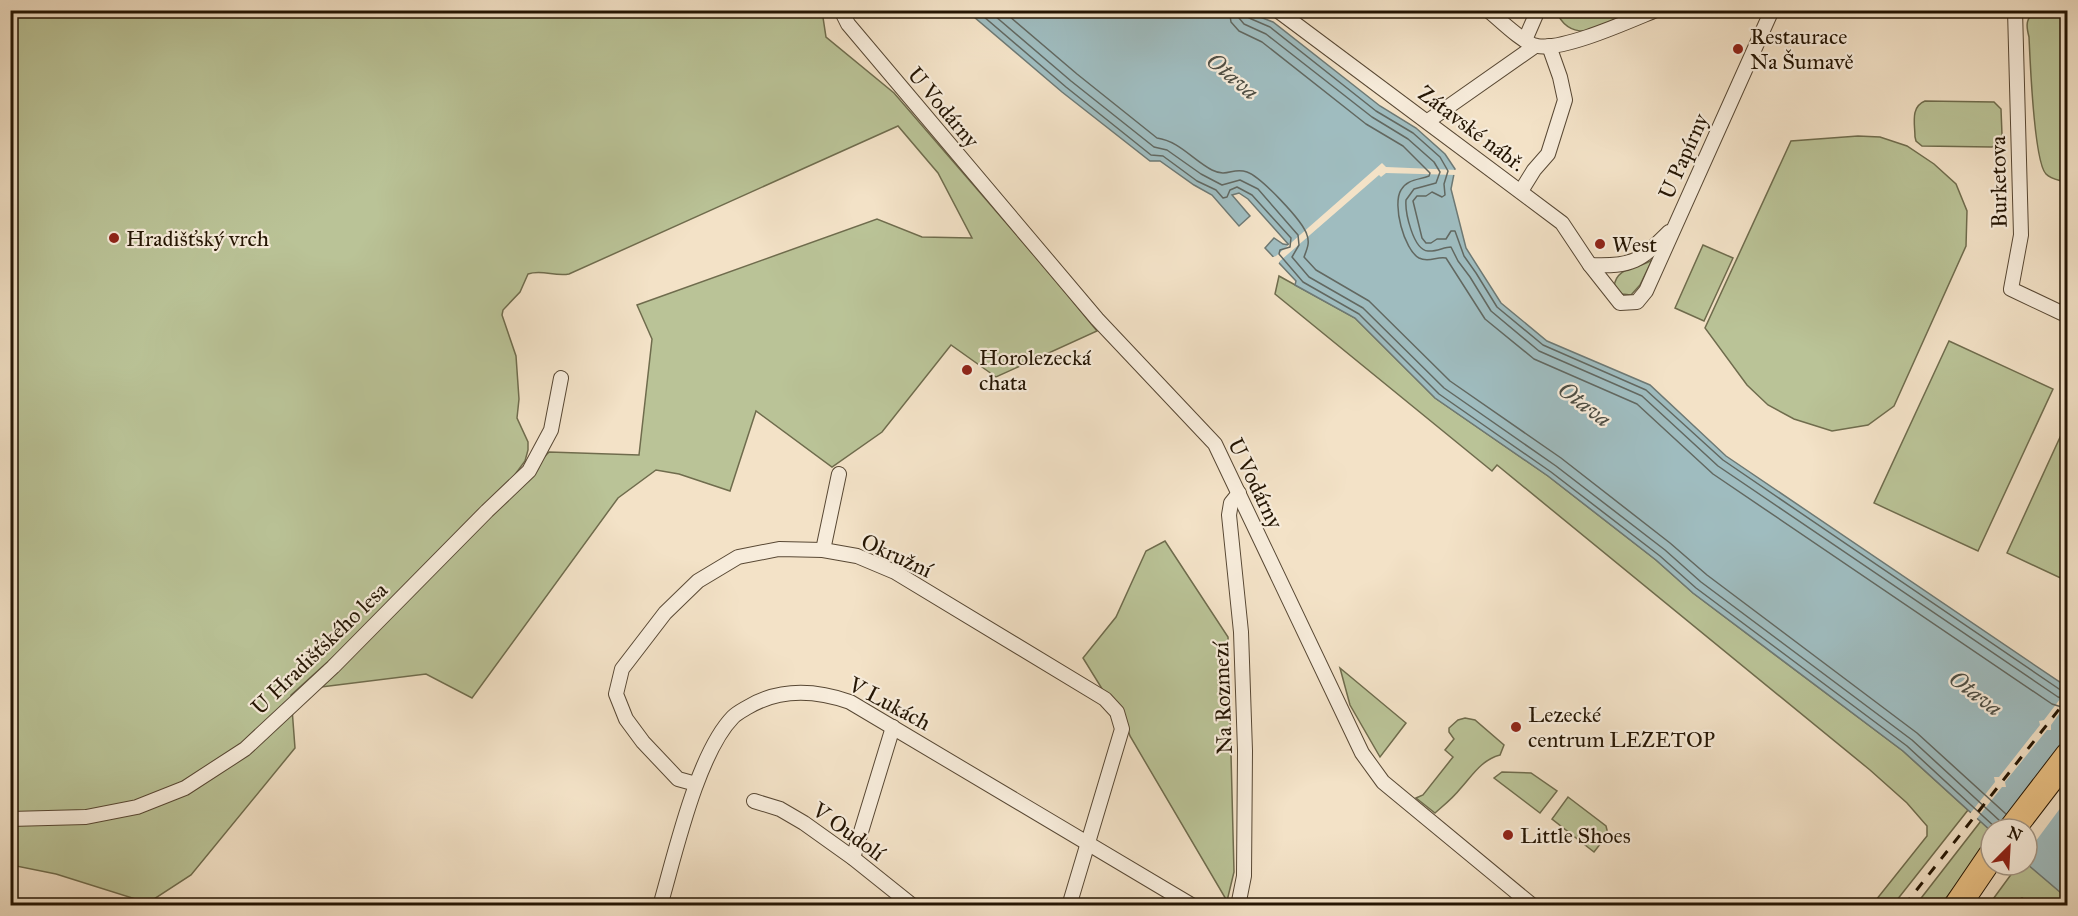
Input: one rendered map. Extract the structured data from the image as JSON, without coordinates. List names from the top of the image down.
{
  "streets": {
    "street": [
      "U Vodárny",
      "Zátavské nábř.",
      "U Papírny",
      "Burketova",
      "Okružní",
      "U Hradišťského lesa",
      "Na Rozmezí",
      "V Lukách",
      "V Oudolí"
    ]
  },
  "crossings": [
    ["U Vodárny", "Na Rozmezí"],
    ["Zátavské nábř.", "U Papírny"],
    ["Okružní", "V Lukách"]
  ],
  "water": ["Otava"],
  "places": [
    "Restaurace Na Šumavě",
    "Hradišťský vrch",
    "West",
    "Horolezecká chata",
    "Lezecké centrum LEZETOP",
    "Little Shoes"
  ],
  "north": "top right"
}
